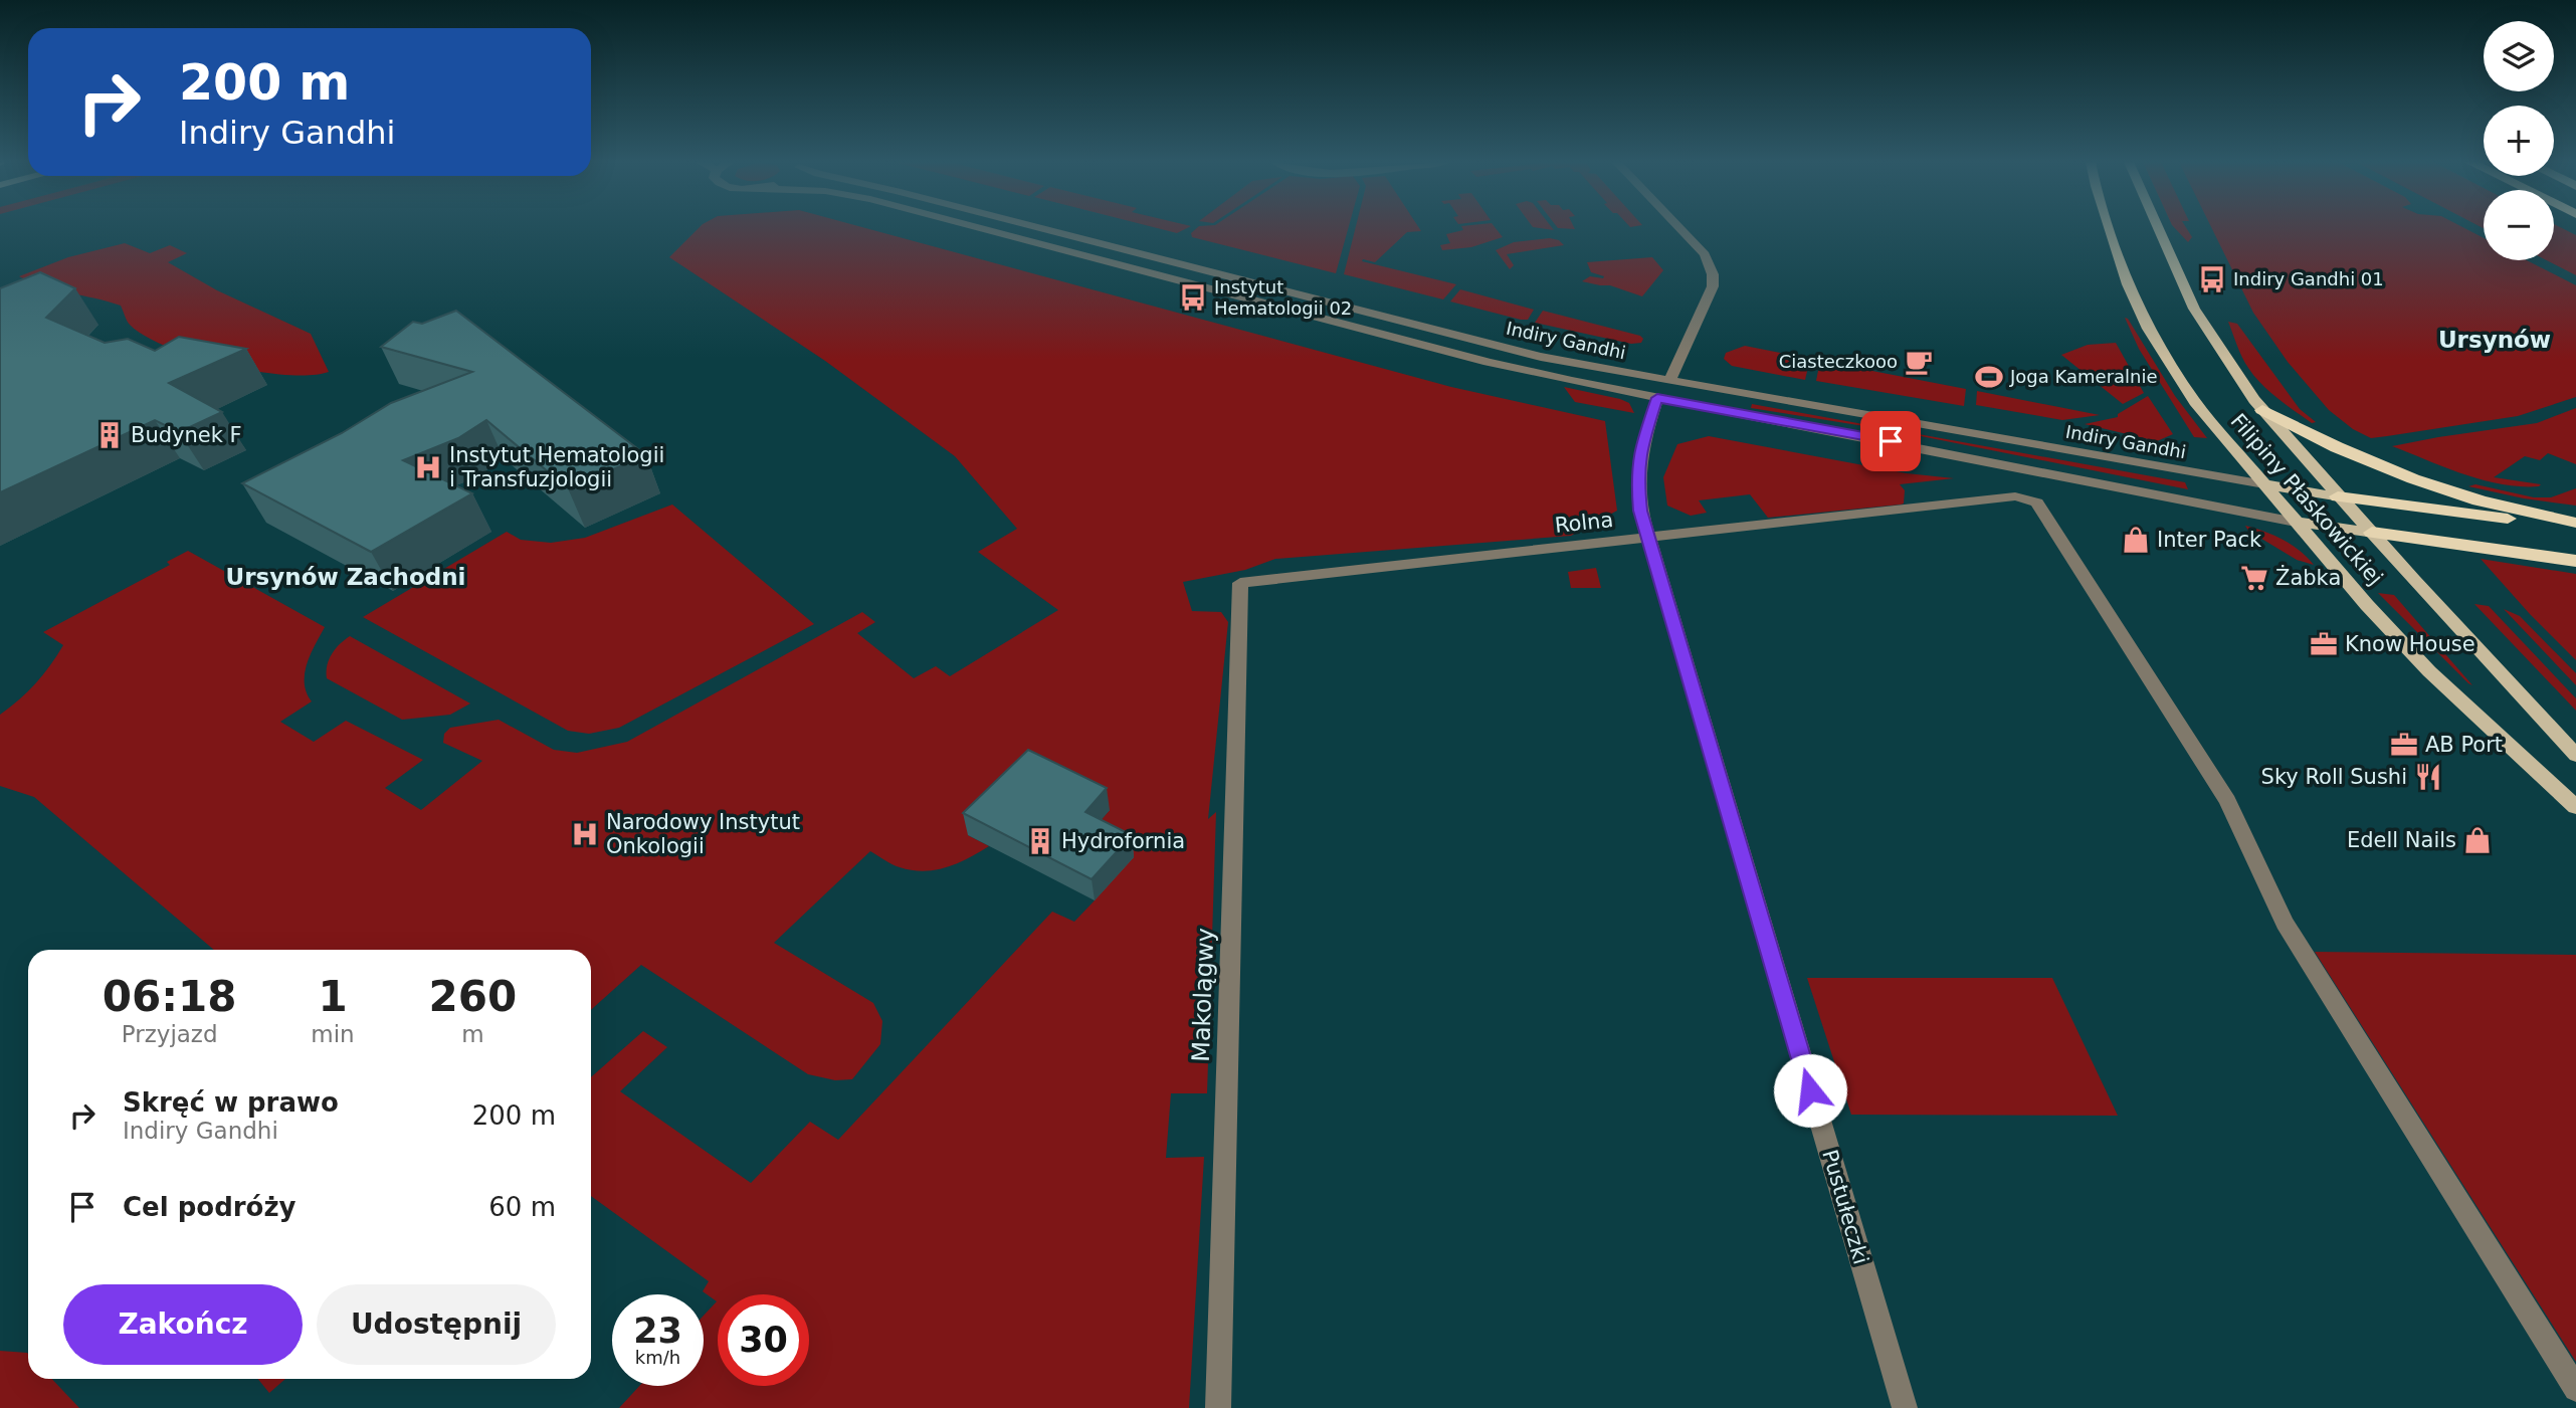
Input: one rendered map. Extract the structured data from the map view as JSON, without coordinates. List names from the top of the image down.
{
  "streets": {
    "main road": ["Indiry Gandhi", "Filipiny Płaskowickiej"],
    "street": ["Rolna", "Makolągwy", "Pustułeczki"]
  },
  "crossings": [
    ["Indiry Gandhi", "Filipiny Płaskowickiej"],
    ["Indiry Gandhi", "Pustułeczki"],
    ["Rolna", "Makolągwy"],
    ["Rolna", "Pustułeczki"]
  ],
  "districts": ["Ursynów", "Ursynów Zachodni"],
  "places": {
    "bus stop": ["Indiry Gandhi 01", "Instytut Hematologii 02"],
    "cafe": ["Ciasteczkooo"],
    "sports": ["Joga Kameralnie"],
    "building": ["Budynek F", "Hydrofornia"],
    "hospital": ["Instytut Hematologii i Transfuzjologii", "Narodowy Instytut Onkologii"],
    "shop": ["Inter Pack", "Edell Nails"],
    "supermarket": ["Żabka"],
    "office": ["Know House", "AB Port"],
    "restaurant": ["Sky Roll Sushi"]
  },
  "page": {
    "map_buttons": ["+", "−"],
    "turn": ["200 m", "Indiry Gandhi"],
    "eta": [
      "06:18",
      "Przyjazd",
      "1",
      "min",
      "260",
      "m"
    ],
    "list": [
      {
        "name": "Skręć w prawo",
        "note": "Indiry Gandhi",
        "value": "200 m"
      },
      {
        "name": "Cel podróży",
        "value": "60 m"
      }
    ],
    "buttons": ["Zakończ", "Udostępnij"],
    "speed": "23 km/h",
    "limit": "30"
  }
}
